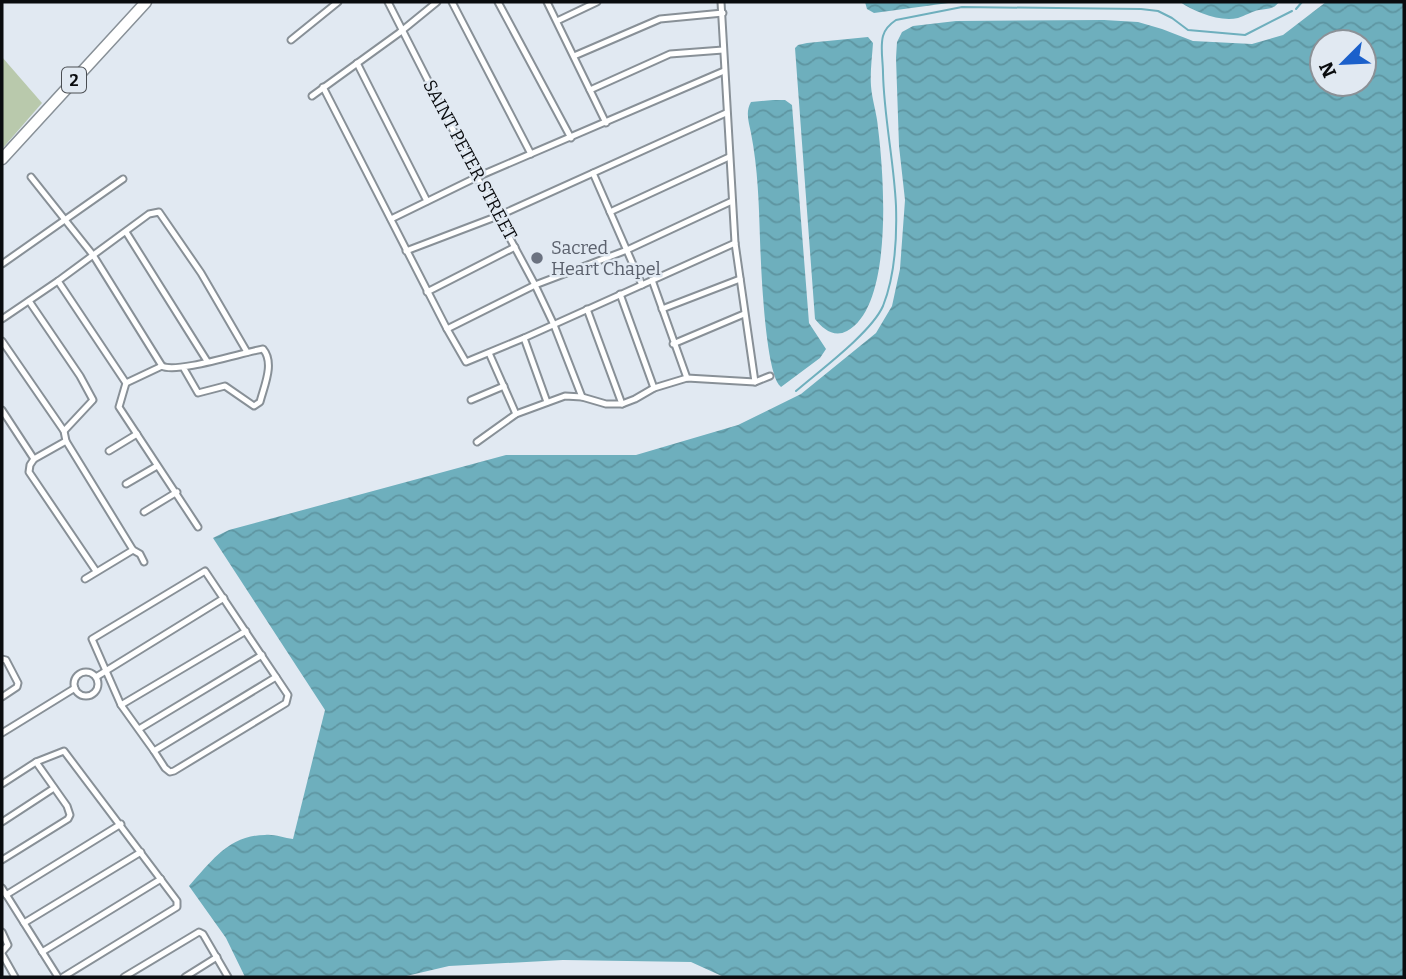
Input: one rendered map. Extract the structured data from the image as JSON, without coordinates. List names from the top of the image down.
{
  "streets": {
    "highway": ["2"],
    "street": ["SAINT PETER STREET"]
  },
  "places": ["Sacred Heart Chapel"],
  "north": "bottom left"
}
